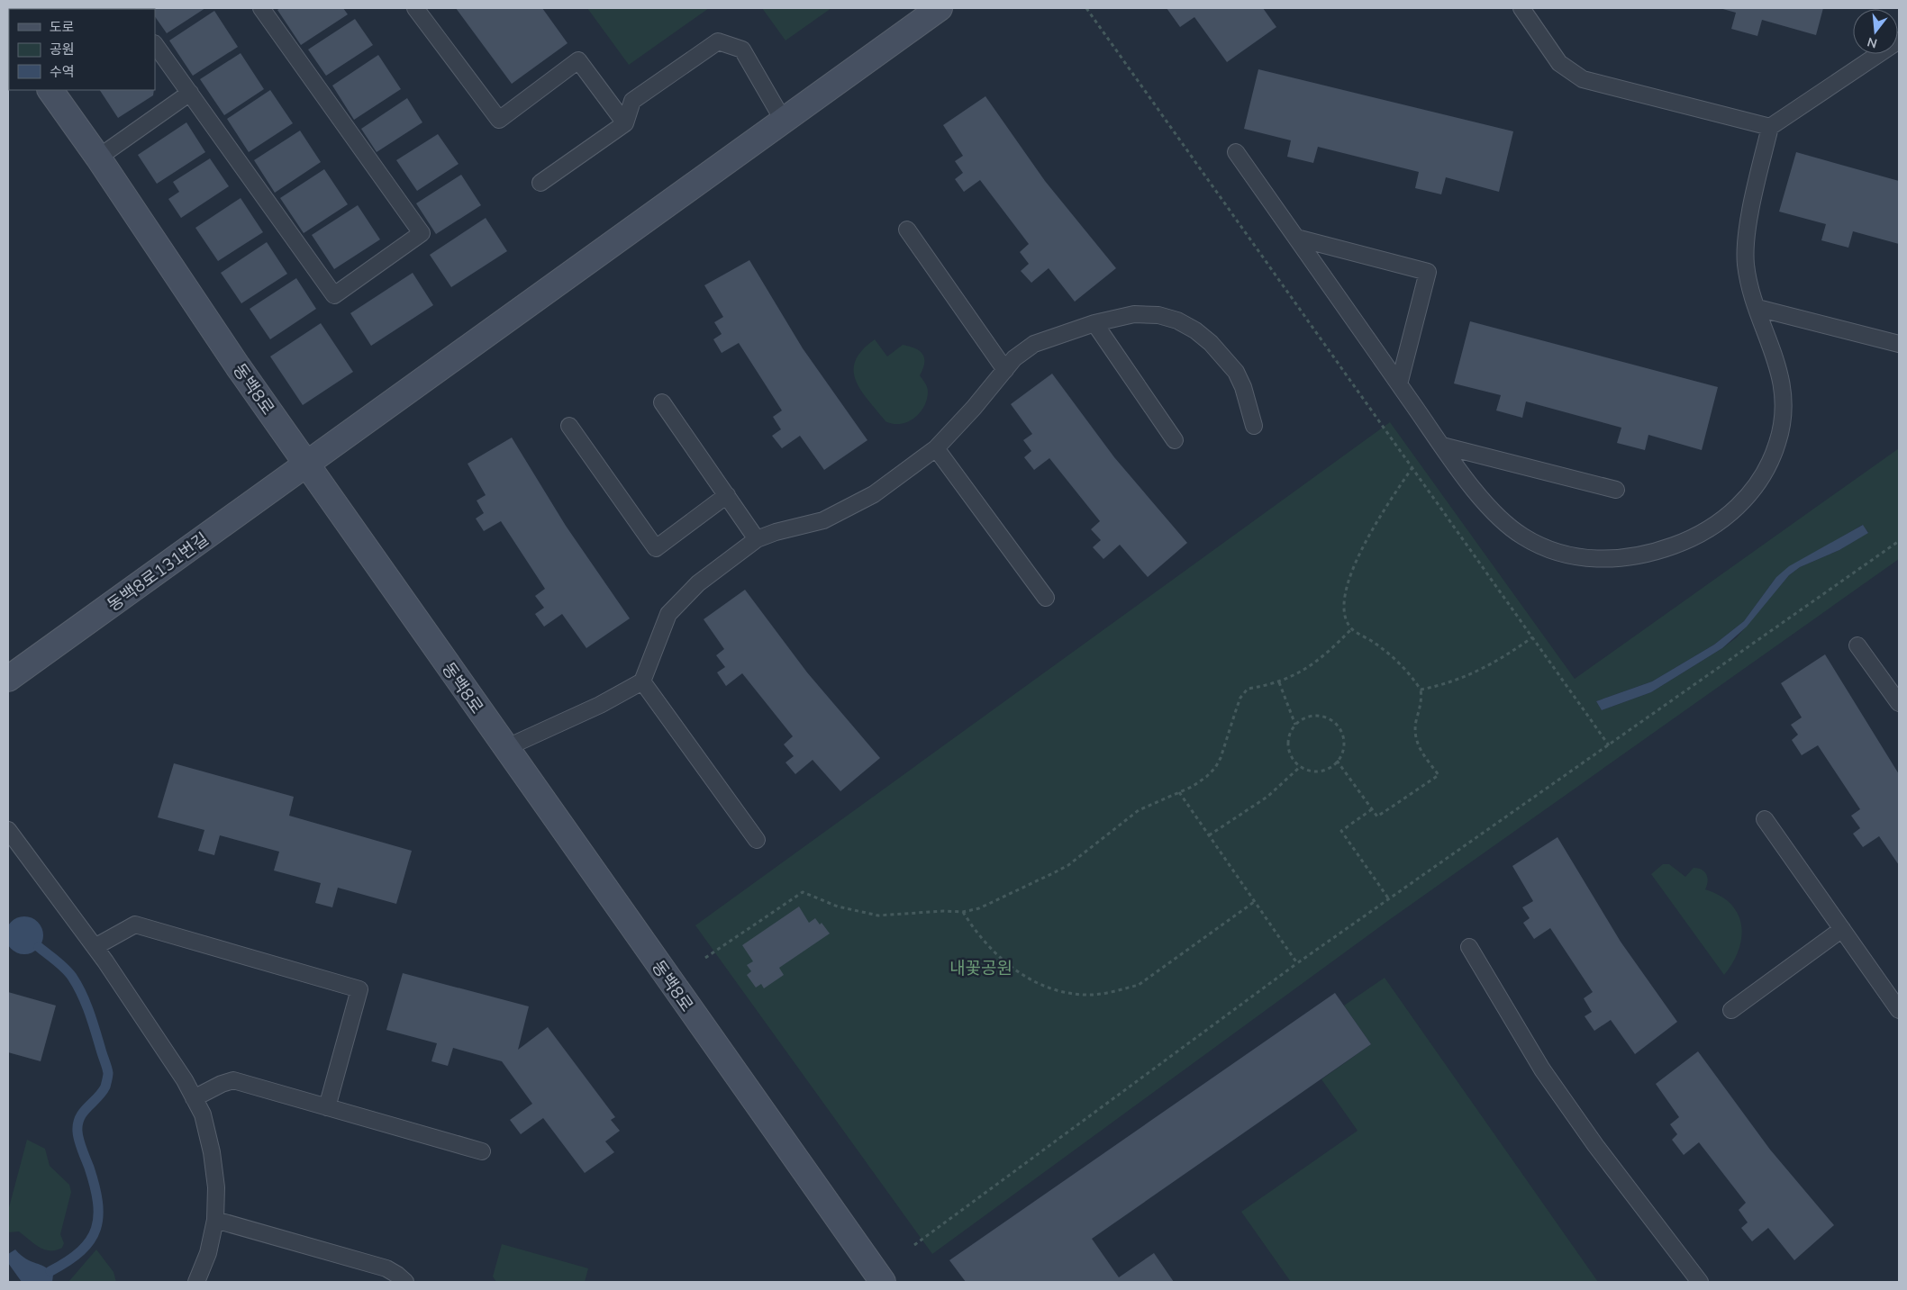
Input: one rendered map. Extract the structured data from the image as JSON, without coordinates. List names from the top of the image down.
{
  "streets": {
    "street": ["동백8로", "동백8로131번길"]
  },
  "crossings": [
    ["동백8로", "동백8로131번길"]
  ],
  "parks": ["내꽃공원"],
  "legend": ["도로", "공원", "수역"],
  "north": "bottom"
}
